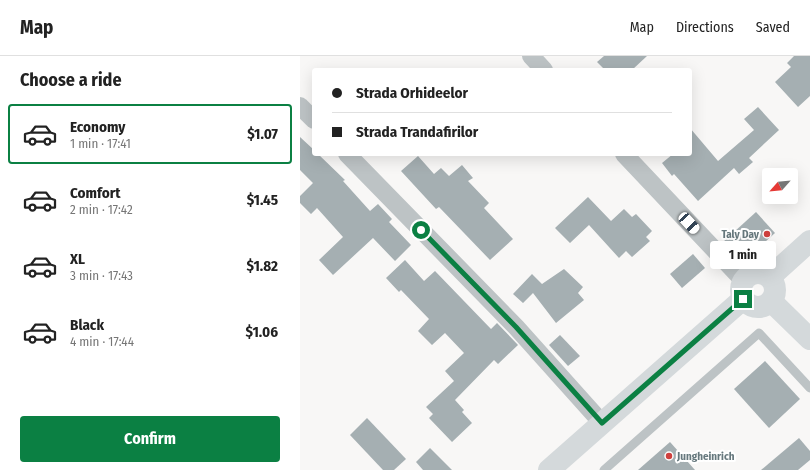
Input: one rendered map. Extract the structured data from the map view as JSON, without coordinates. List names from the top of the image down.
{
  "places": ["Taly Day", "Jungheinrich"],
  "north": "bottom left",
  "page": {
    "header": "Map",
    "nav": ["Map", "Directions", "Saved"],
    "heading": "Choose a ride",
    "banner": ["Strada Orhideelor", "Strada Trandafirilor"],
    "list": [
      {
        "name": "Economy",
        "note": "1 min · 17:41",
        "value": "$1.07"
      },
      {
        "name": "Comfort",
        "note": "2 min · 17:42",
        "value": "$1.45"
      },
      {
        "name": "XL",
        "note": "3 min · 17:43",
        "value": "$1.82"
      },
      {
        "name": "Black",
        "note": "4 min · 17:44",
        "value": "$1.06"
      }
    ],
    "bubble": "1 min",
    "buttons": "Confirm"
  }
}
